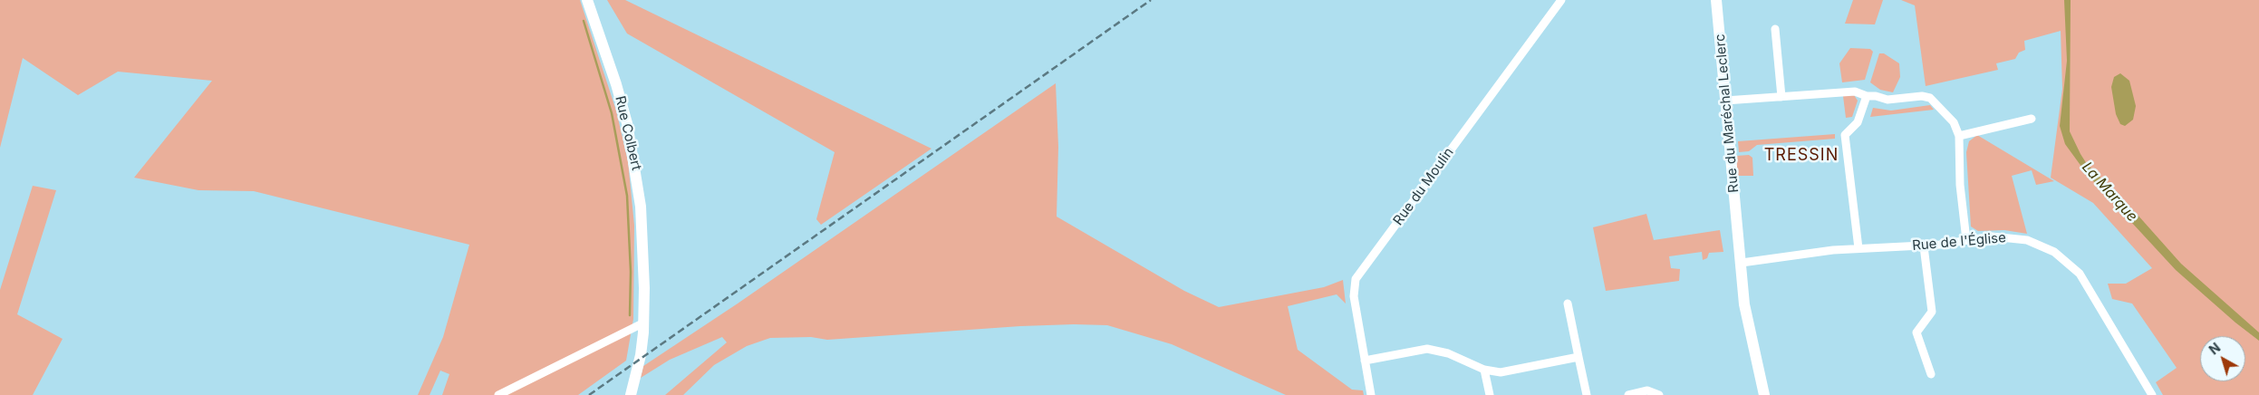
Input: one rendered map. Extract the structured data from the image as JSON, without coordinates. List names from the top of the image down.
{
  "streets": {
    "main road": ["Rue du Maréchal Leclerc", "Rue Colbert"],
    "street": ["Rue du Moulin", "Rue de l'Église"]
  },
  "crossings": [
    ["Rue du Maréchal Leclerc", "Rue de l'Église"]
  ],
  "districts": ["TRESSIN"],
  "water": ["La Marque"],
  "north": "top left"
}
